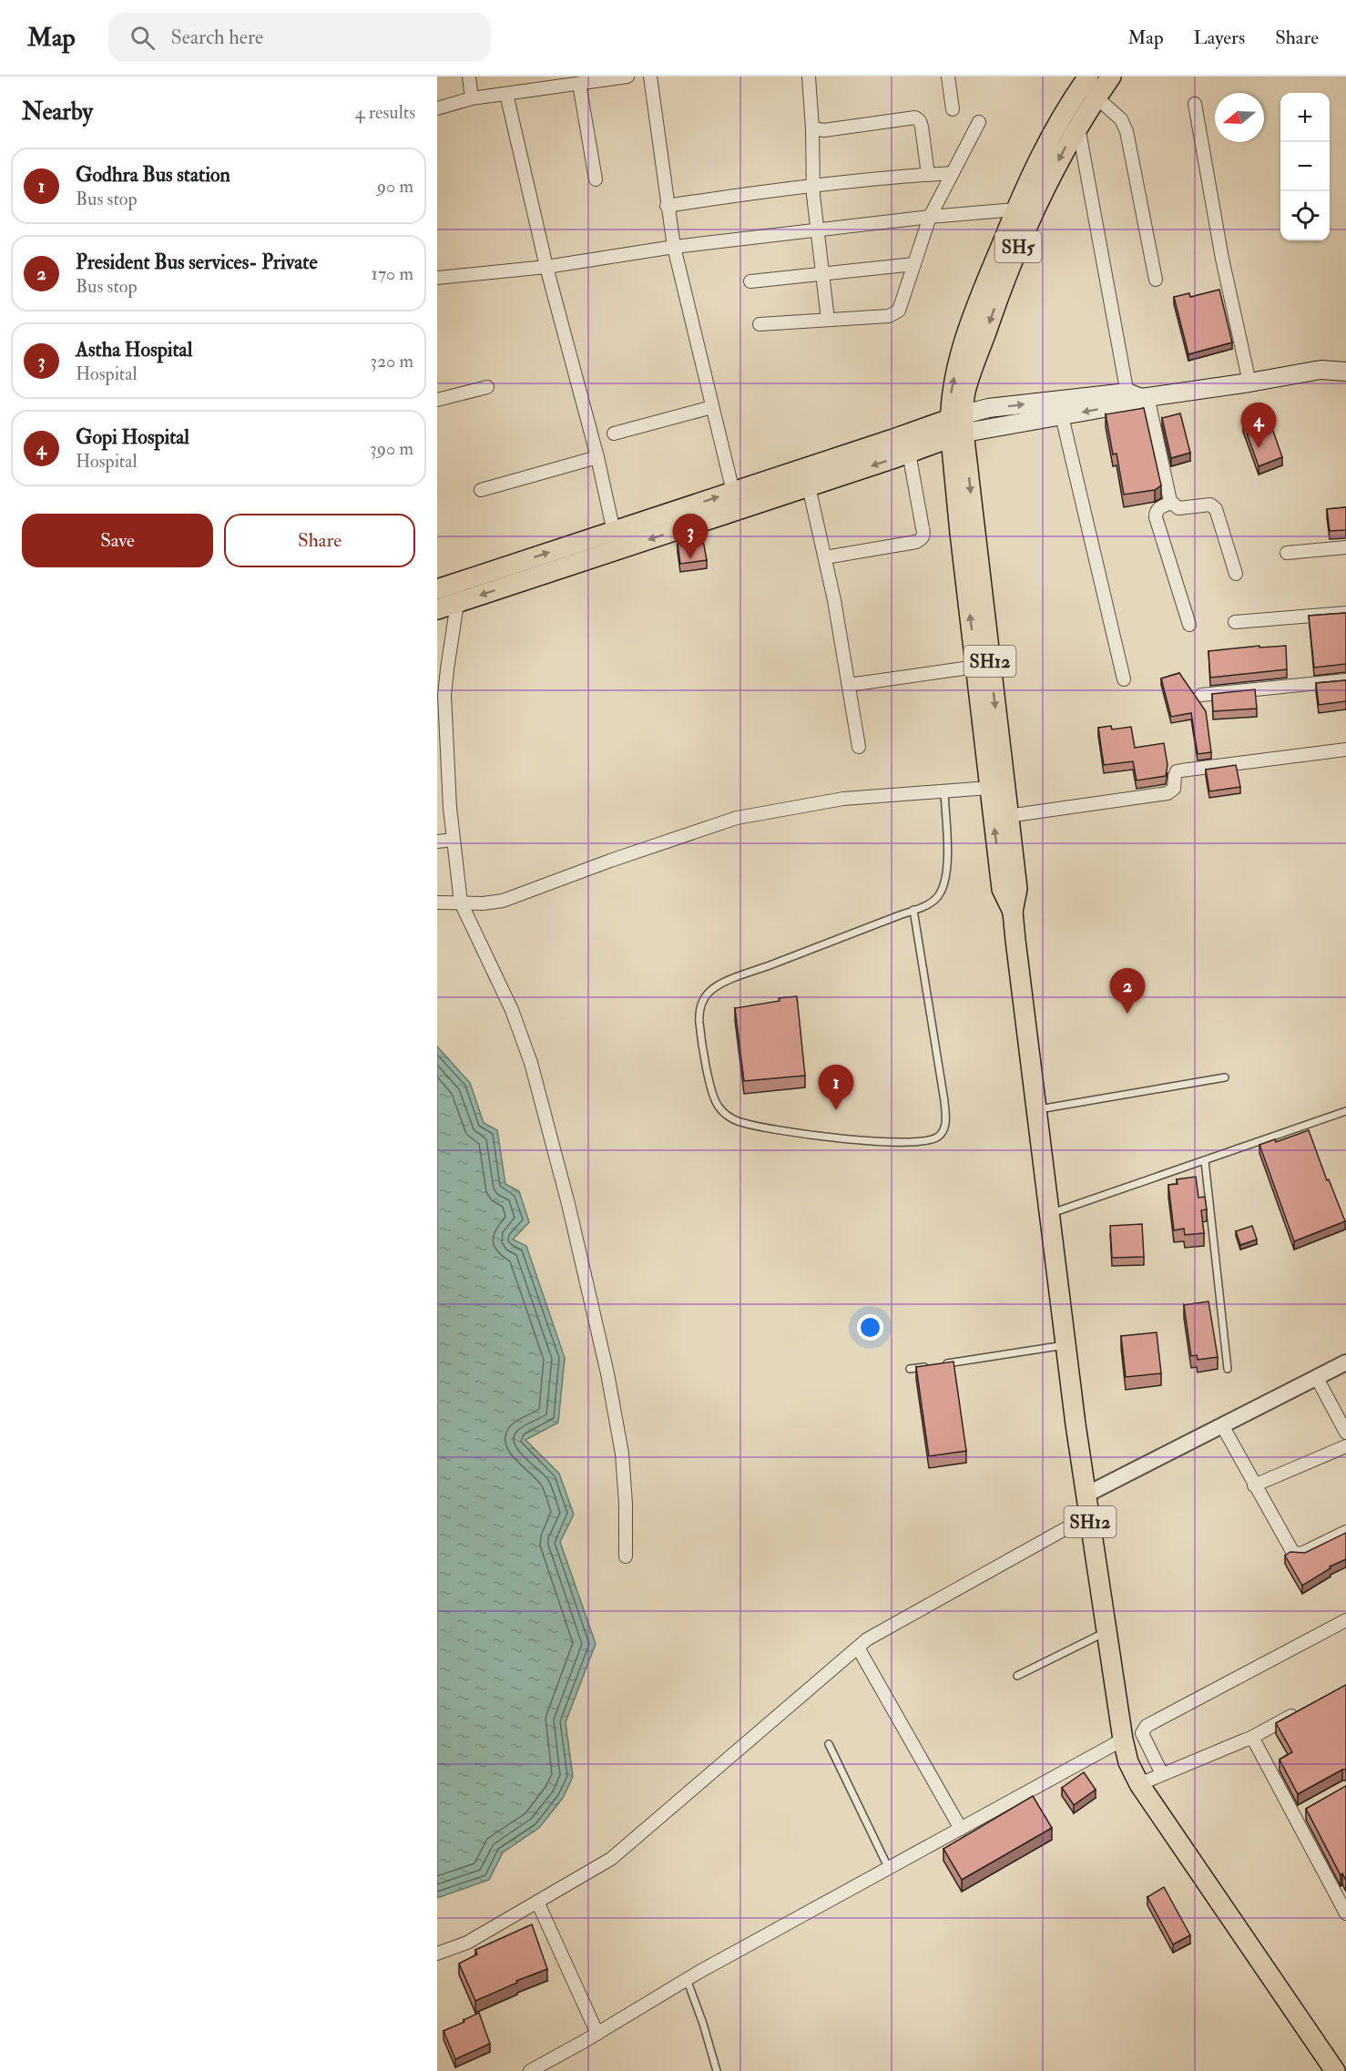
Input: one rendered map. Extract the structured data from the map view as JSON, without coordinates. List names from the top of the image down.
{
  "streets": {
    "main road": ["SH5", "SH12"]
  },
  "crossings": [
    ["SH5", "SH12"]
  ],
  "north": "left",
  "page": {
    "header": "Map",
    "search": "Search here",
    "nav": ["Map", "Layers", "Share"],
    "heading": ["Nearby", "4 results"],
    "map_buttons": ["+", "−"],
    "list": [
      {
        "mark": "1",
        "name": "Godhra Bus station",
        "note": "Bus stop",
        "value": "90 m"
      },
      {
        "mark": "2",
        "name": "President Bus services- Private",
        "note": "Bus stop",
        "value": "170 m"
      },
      {
        "mark": "3",
        "name": "Astha Hospital",
        "note": "Hospital",
        "value": "320 m"
      },
      {
        "mark": "4",
        "name": "Gopi Hospital",
        "note": "Hospital",
        "value": "390 m"
      }
    ],
    "pins": [
      "4",
      "3",
      "2",
      "1"
    ],
    "buttons": ["Save", "Share"]
  }
}
